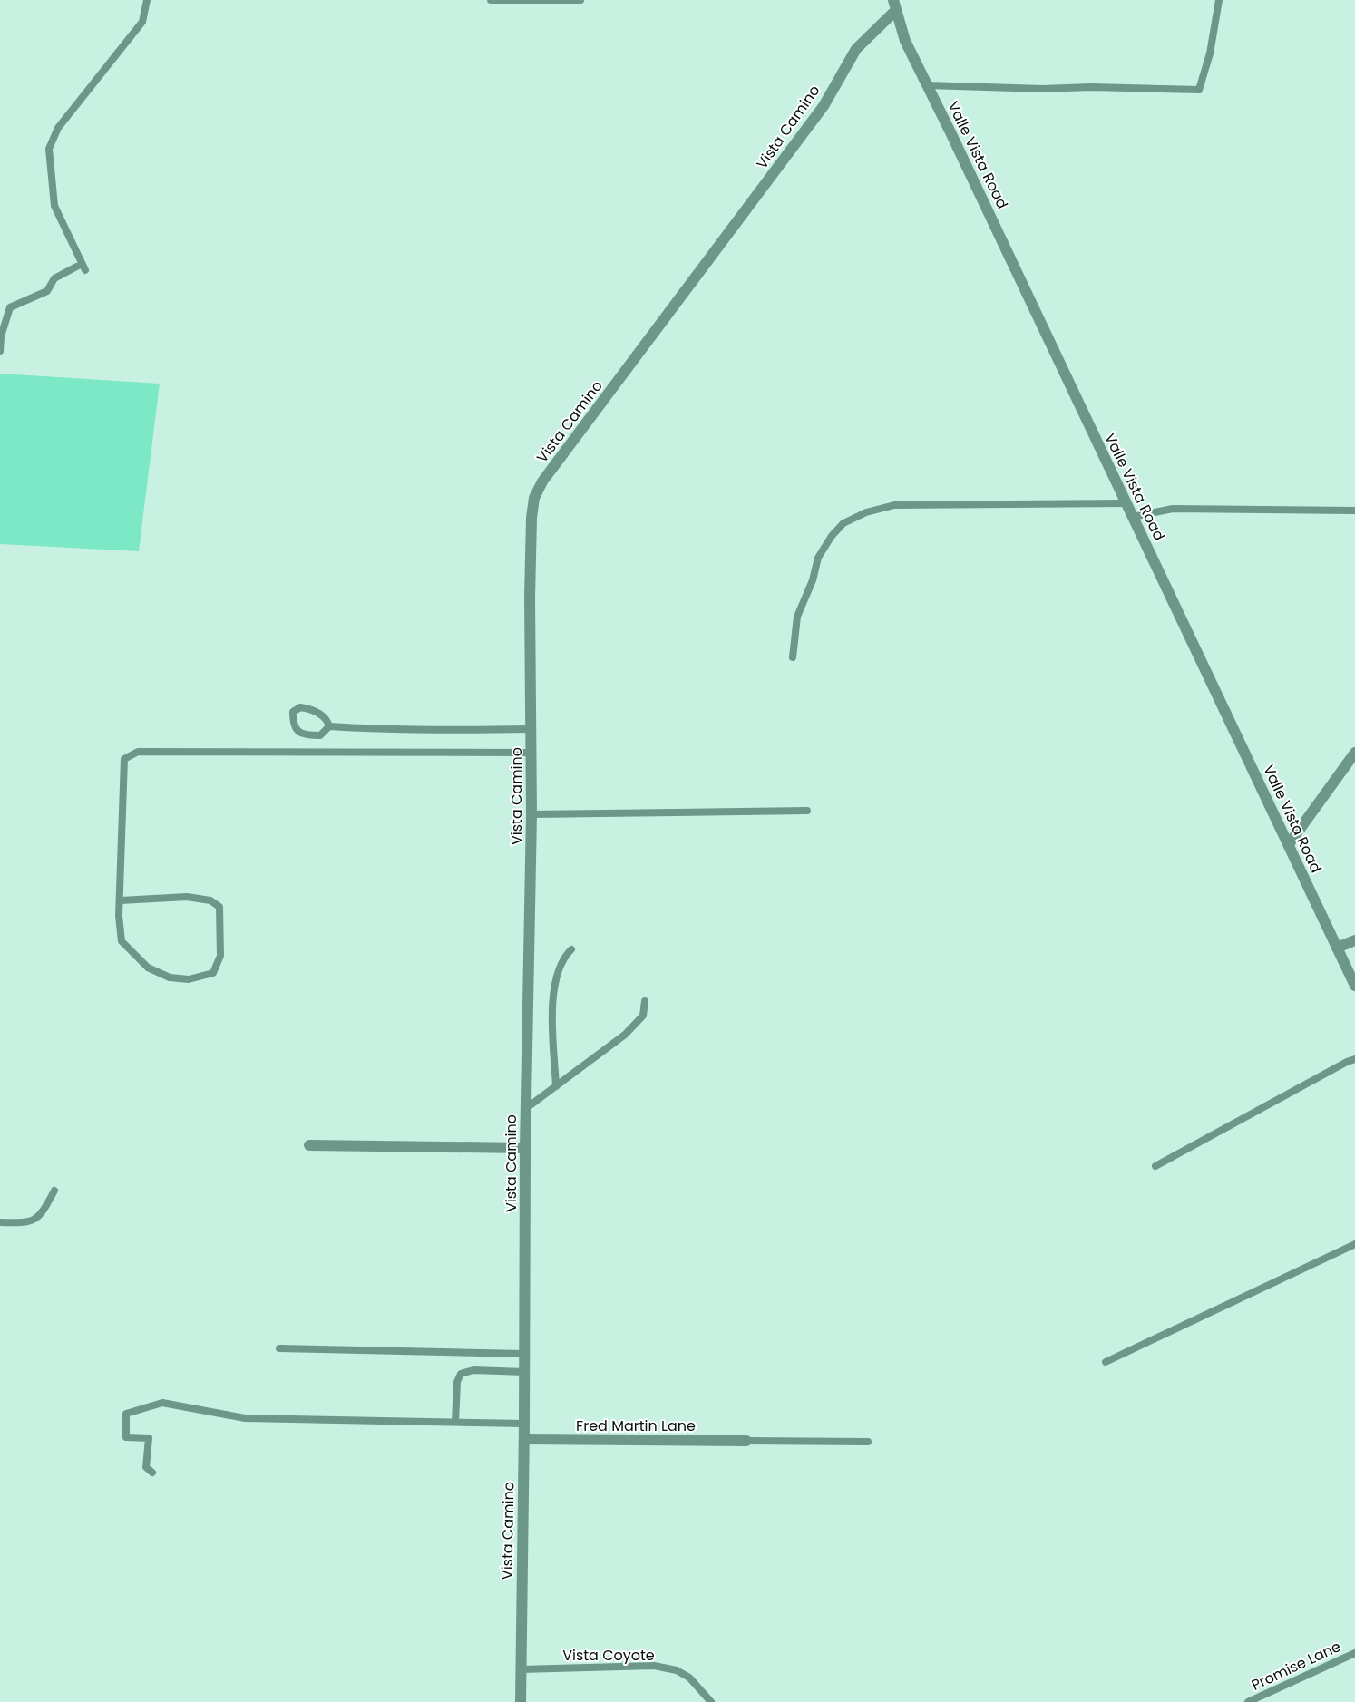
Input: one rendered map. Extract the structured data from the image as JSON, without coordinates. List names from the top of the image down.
{
  "streets": {
    "street": ["Vista Camino", "Valle Vista Road", "Fred Martin Lane"],
    "lane": ["Vista Coyote", "Promise Lane"]
  },
  "crossings": [
    ["Vista Camino", "Valle Vista Road"],
    ["Vista Camino", "Fred Martin Lane"],
    ["Vista Camino", "Vista Coyote"]
  ]
}
